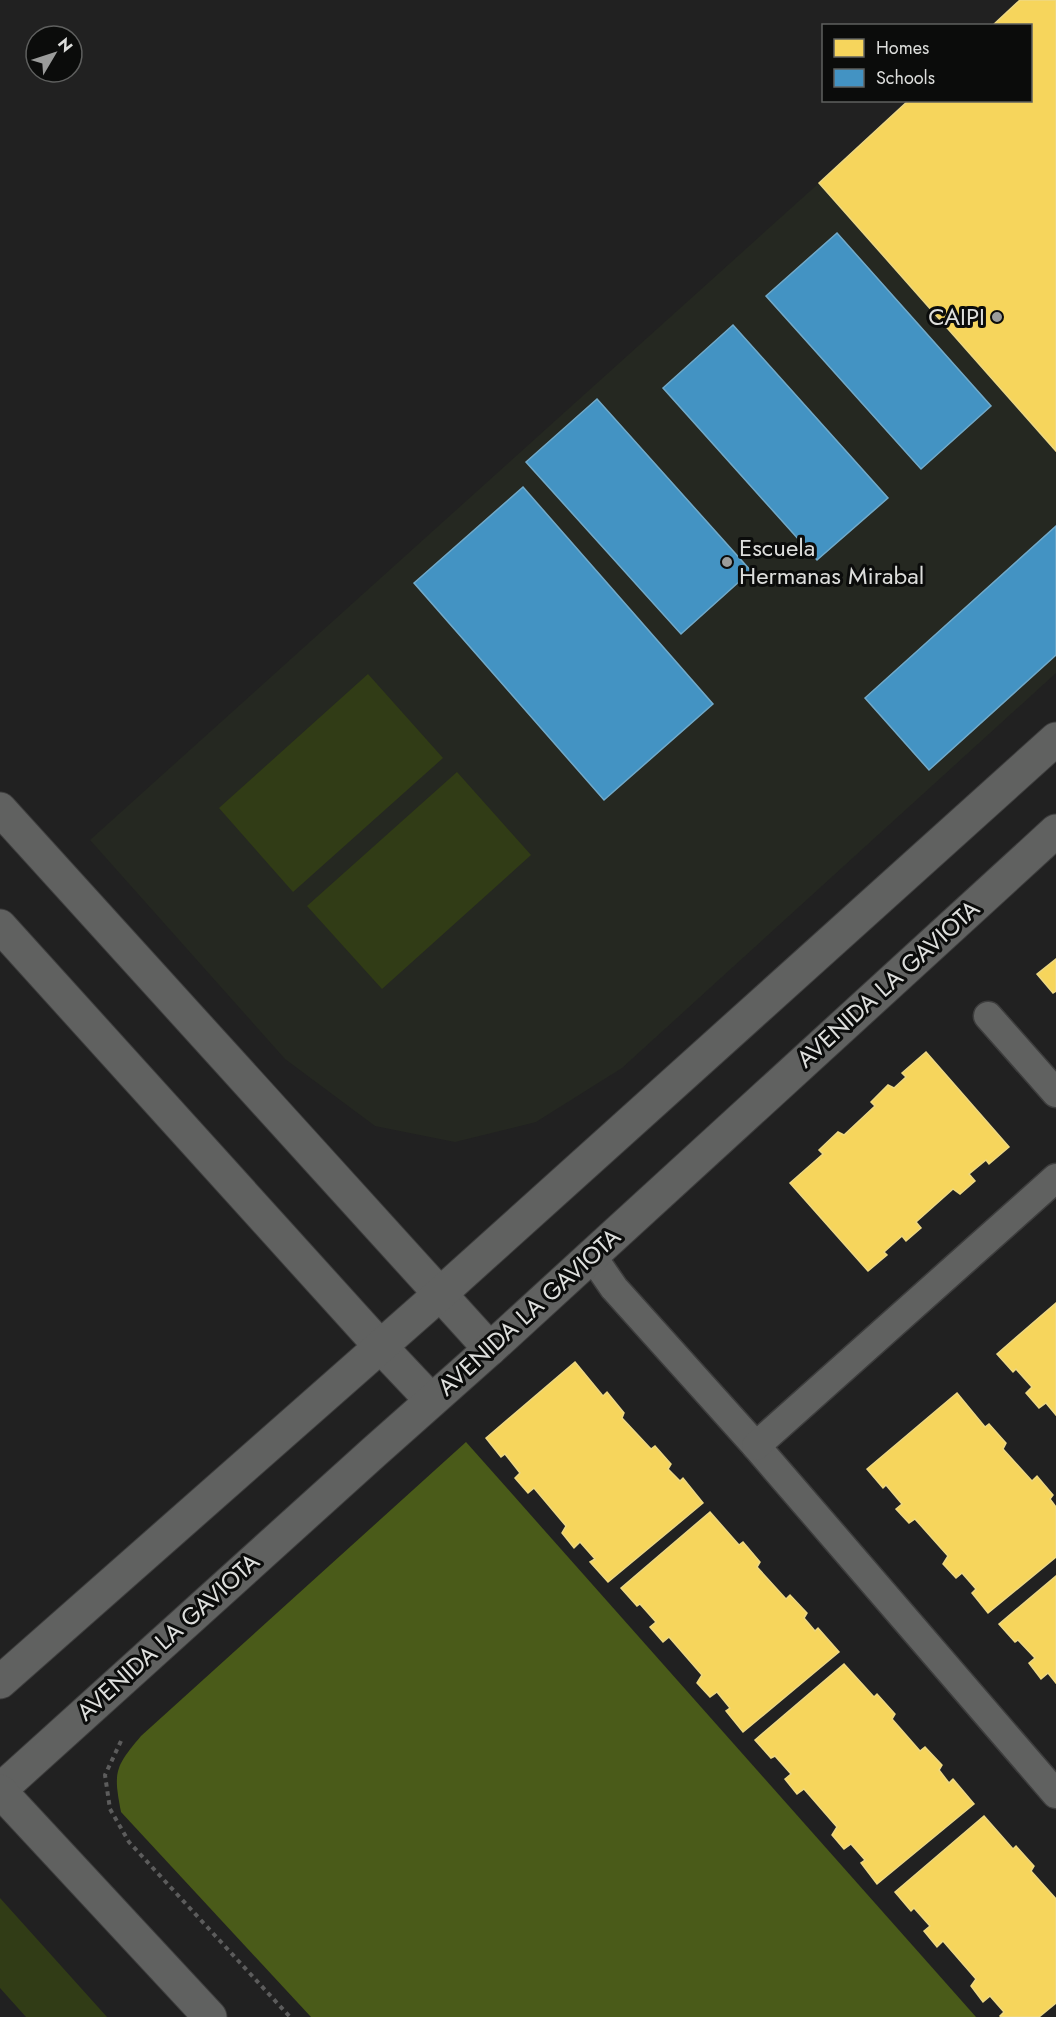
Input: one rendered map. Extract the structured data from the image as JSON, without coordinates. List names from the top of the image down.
{
  "streets": {
    "street": ["AVENIDA LA GAVIOTA"]
  },
  "places": ["CAIPI", "Escuela Hermanas Mirabal"],
  "legend": ["Homes", "Schools"],
  "north": "top right"
}
